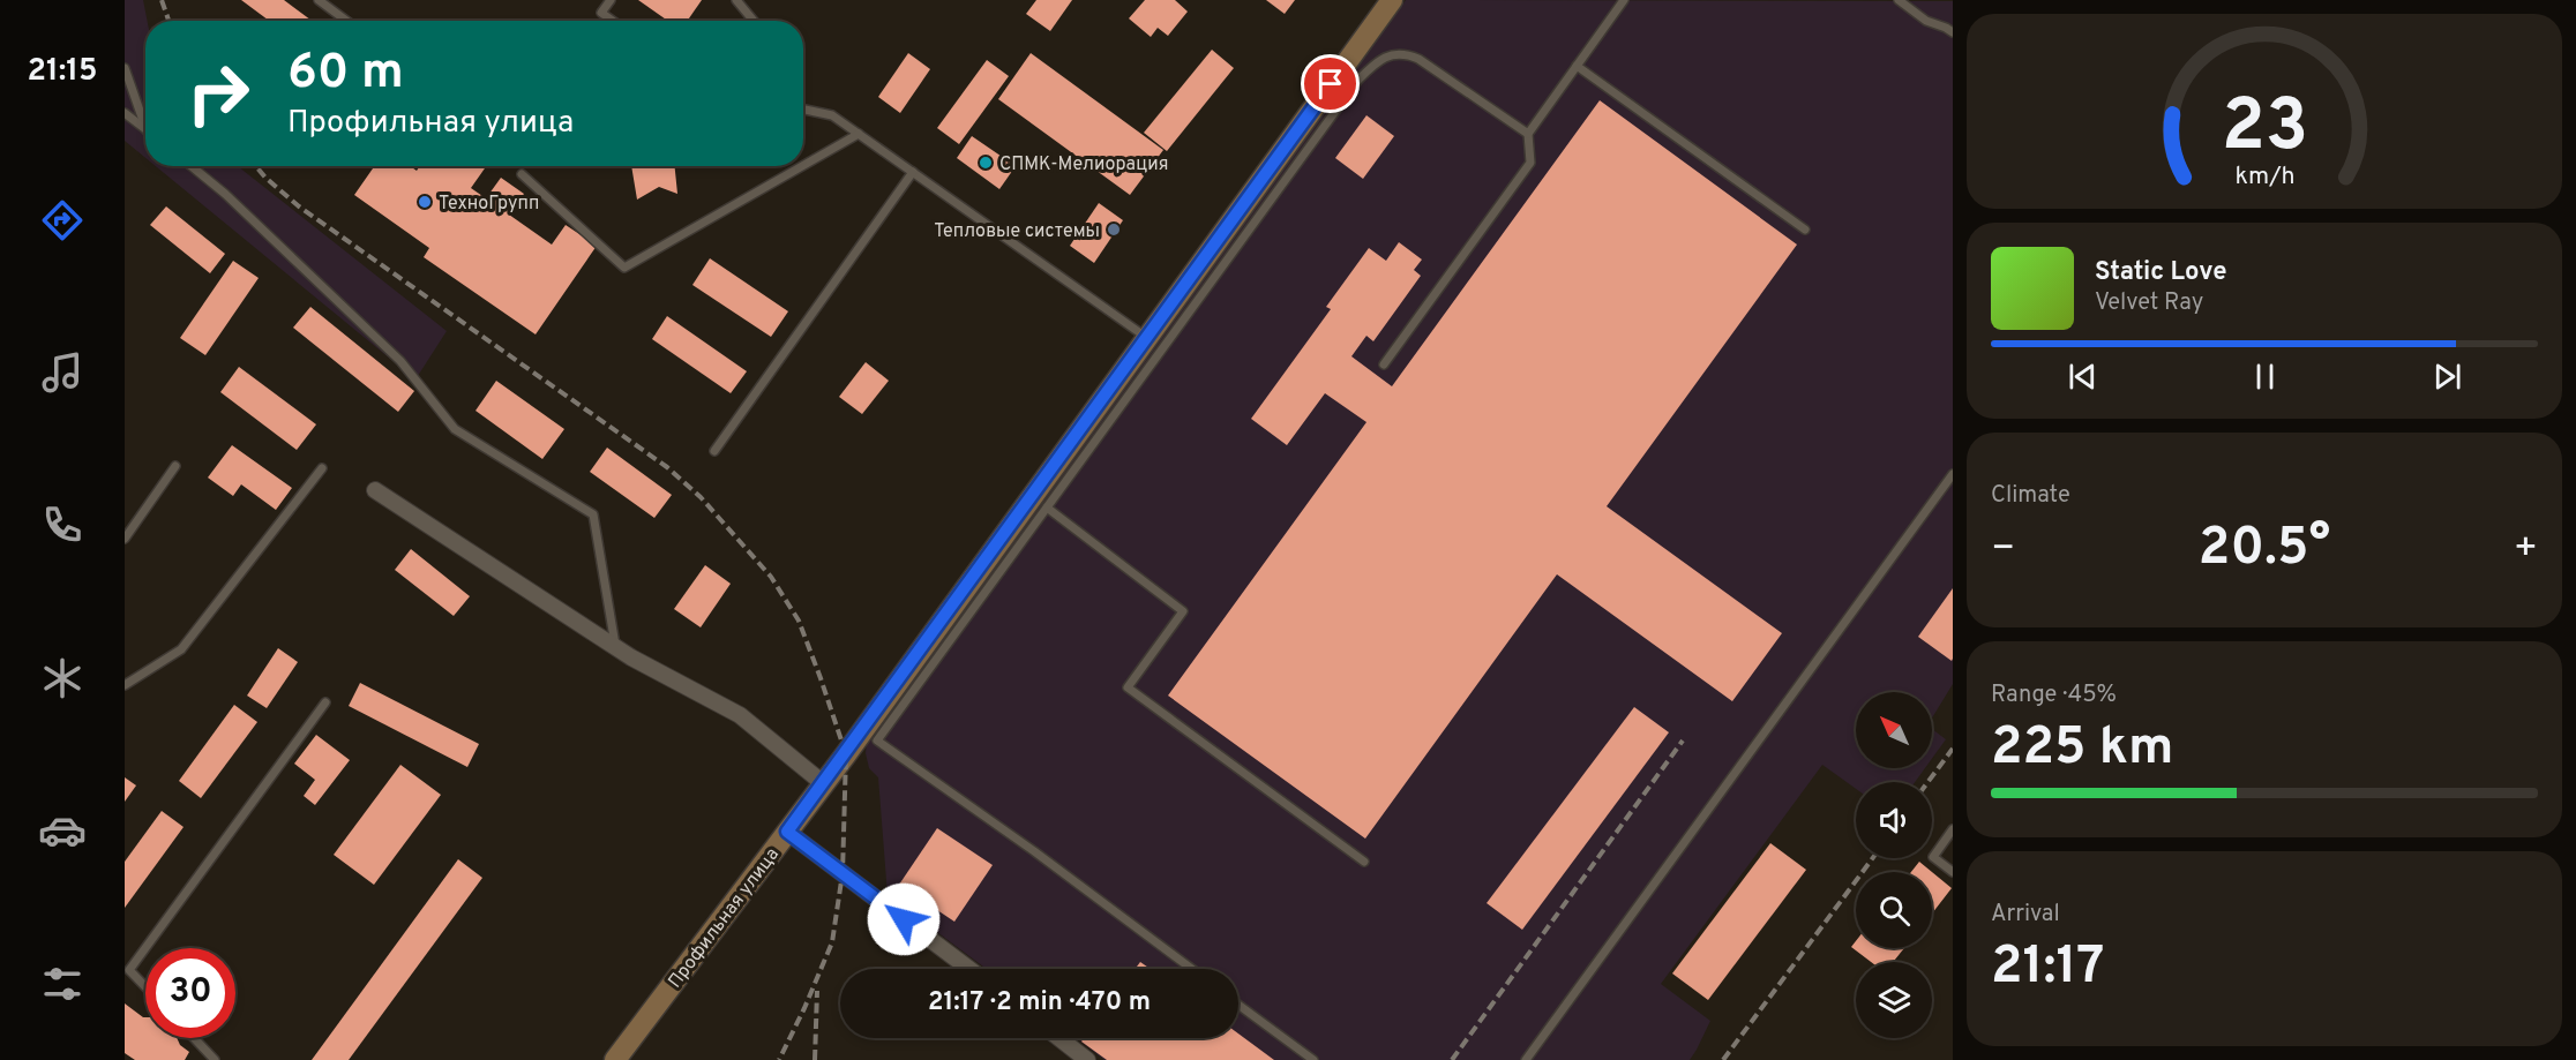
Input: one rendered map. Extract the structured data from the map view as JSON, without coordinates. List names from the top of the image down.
{
  "streets": {
    "street": ["Профильная улица"]
  },
  "places": ["СПМК-Мелиорация", "ТехноГрупп", "Тепловые системы"],
  "north": "top left",
  "page": {
    "tabs": "21:15",
    "turn": ["60 m", "Профильная улица"],
    "song": ["Static Love", "Velvet Ray"],
    "tile": [
      "Climate",
      ["Range · 45%", "225 km"],
      ["Arrival", "21:17"]
    ],
    "heat": ["−", "20.5°", "+"],
    "limit": "30",
    "trip": "21:17 · 2 min · 470 m",
    "gauge": ["23", "km/h"]
  }
}
